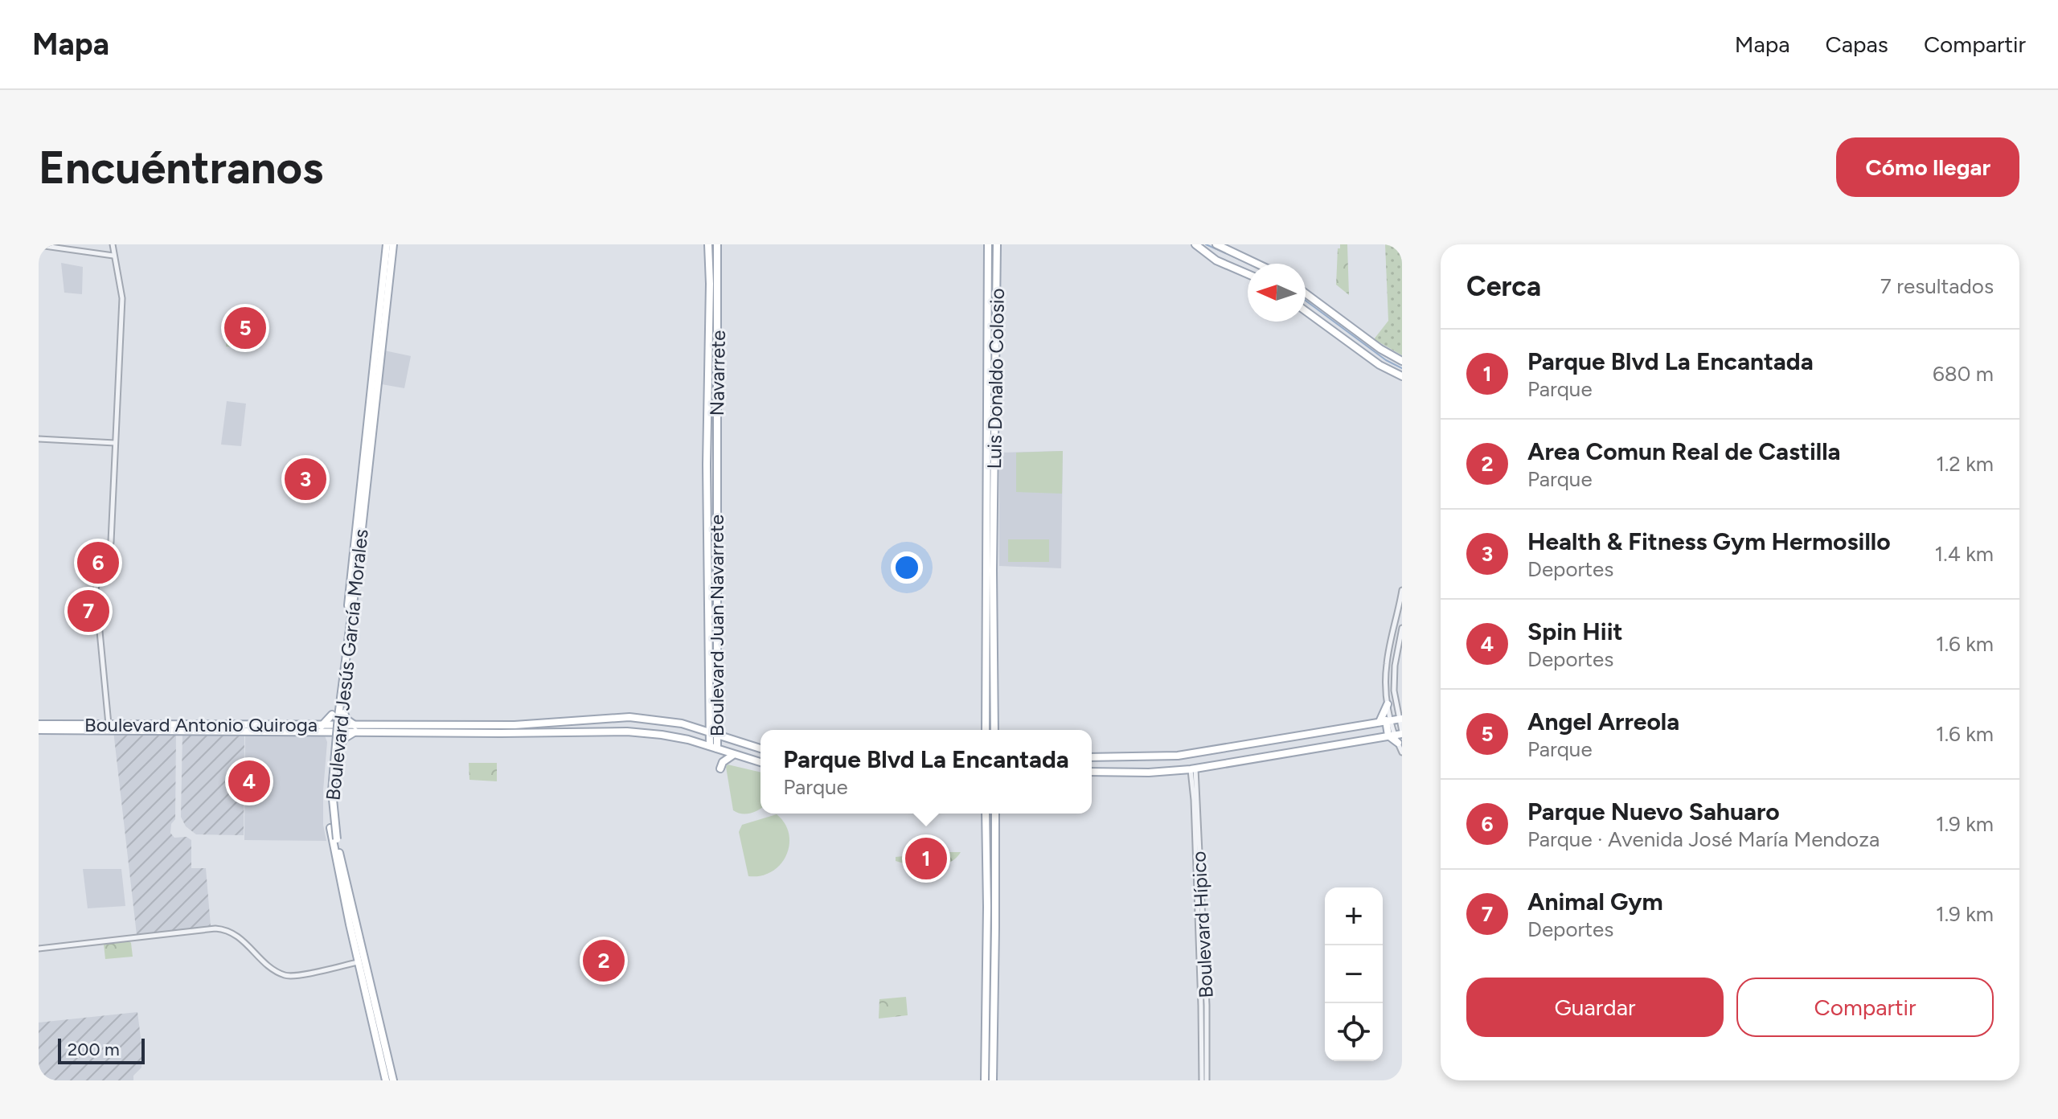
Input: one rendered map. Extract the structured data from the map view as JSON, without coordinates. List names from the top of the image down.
{
  "streets": {
    "main road": [
      "Navarrete",
      "Luis Donaldo Colosio",
      "Boulevard Juan Navarrete",
      "Boulevard Jesús García Morales",
      "Boulevard Antonio Quiroga"
    ],
    "street": ["Boulevard Hípico"]
  },
  "crossings": [
    ["Navarrete", "Boulevard Juan Navarrete"]
  ],
  "scale_bar": "200 m",
  "north": "left",
  "page": {
    "header": "Mapa",
    "nav": ["Mapa", "Capas", "Compartir"],
    "buttons": [
      "Cómo llegar",
      ["Guardar", "Compartir"]
    ],
    "title": "Encuéntranos",
    "heading": ["Cerca", "7 resultados"],
    "pins": [
      "5",
      "3",
      "6",
      "7",
      "4",
      "1",
      "2"
    ],
    "list": [
      {
        "mark": "1",
        "name": "Parque Blvd La Encantada",
        "note": "Parque",
        "value": "680 m"
      },
      {
        "mark": "2",
        "name": "Area Comun Real de Castilla",
        "note": "Parque",
        "value": "1.2 km"
      },
      {
        "mark": "3",
        "name": "Health & Fitness Gym Hermosillo",
        "note": "Deportes",
        "value": "1.4 km"
      },
      {
        "mark": "4",
        "name": "Spin Hiit",
        "note": "Deportes",
        "value": "1.6 km"
      },
      {
        "mark": "5",
        "name": "Angel Arreola",
        "note": "Parque",
        "value": "1.6 km"
      },
      {
        "mark": "6",
        "name": "Parque Nuevo Sahuaro",
        "note": "Parque · Avenida José María Mendoza",
        "value": "1.9 km"
      },
      {
        "mark": "7",
        "name": "Animal Gym",
        "note": "Deportes",
        "value": "1.9 km"
      }
    ],
    "popup": ["Parque Blvd La Encantada", "Parque"],
    "map_buttons": ["+", "−"],
    "scale": "200 m"
  }
}
